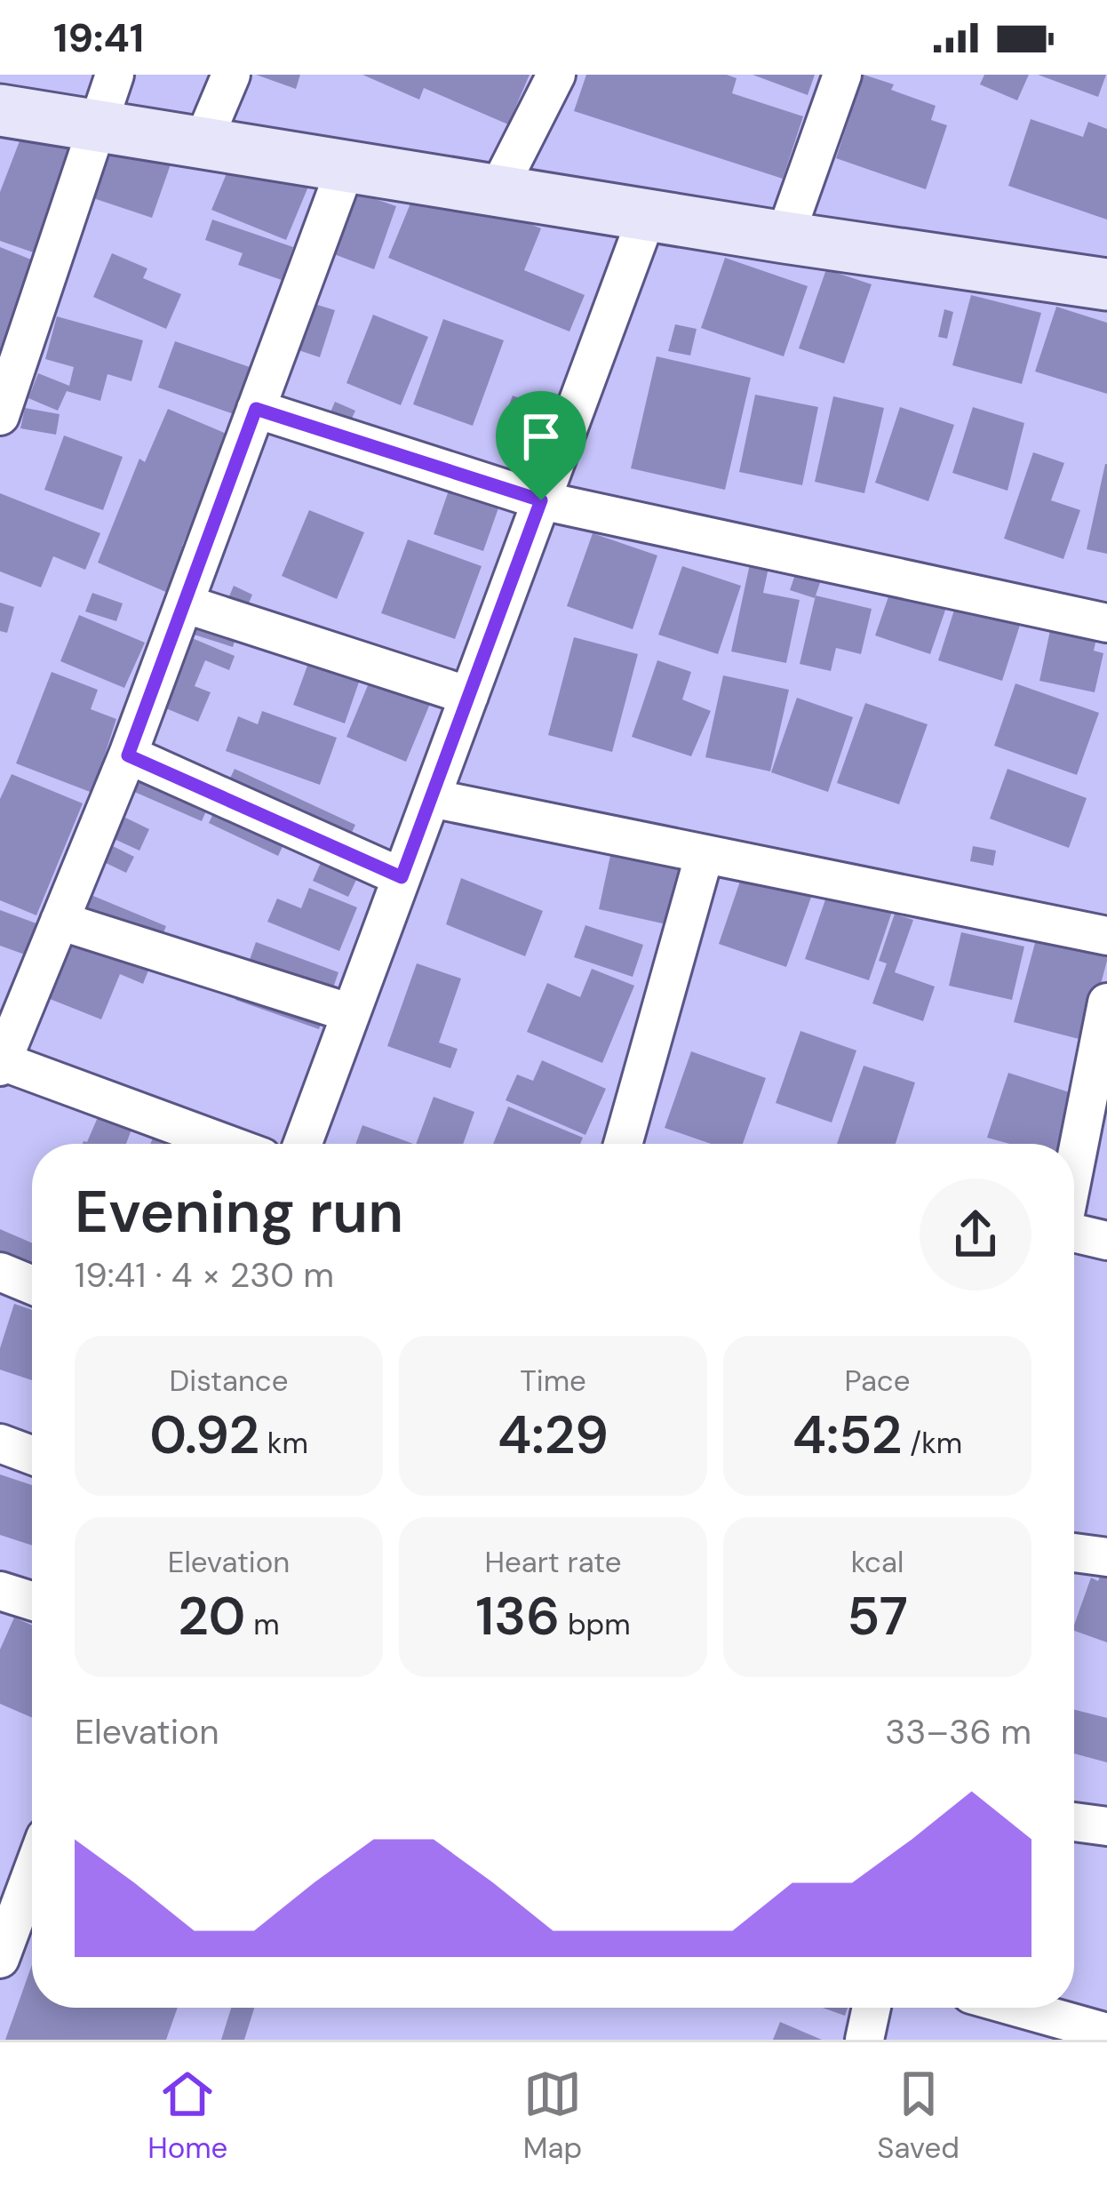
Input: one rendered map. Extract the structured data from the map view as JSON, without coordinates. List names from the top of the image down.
{
  "page": {
    "status": "19:41",
    "heading": ["Evening run", "19:41 · 4 × 230 m"],
    "stats": [
      ["Distance", "0.92 km"],
      ["Time", "4:29"],
      ["Pace", "4:52 /km"],
      ["Elevation", "20 m"],
      ["Heart rate", "136 bpm"],
      ["kcal", "57"]
    ],
    "chart": ["Elevation", "33–36 m"],
    "tabs": ["Home", "Map", "Saved"]
  }
}
